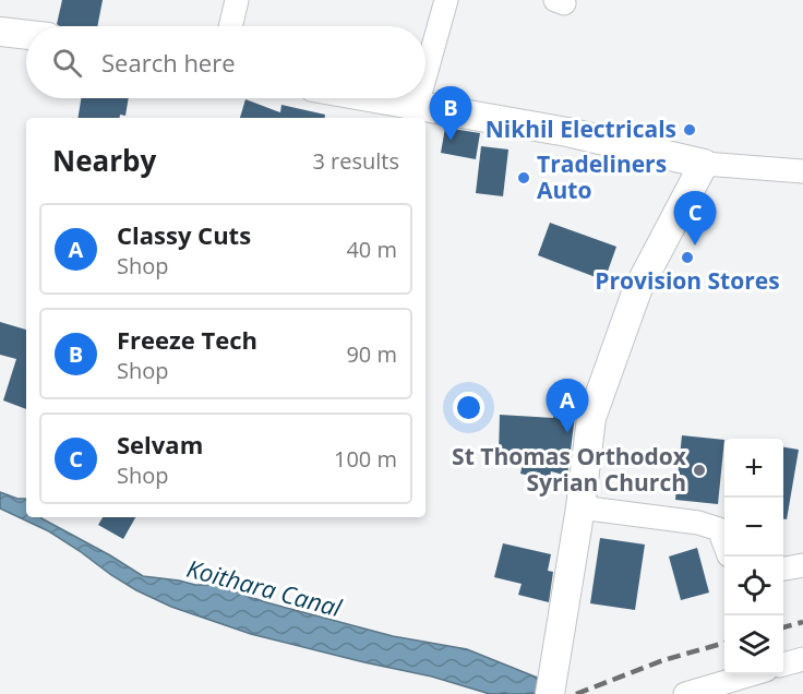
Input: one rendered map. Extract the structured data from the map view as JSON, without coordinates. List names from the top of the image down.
{
  "water": ["Koithara Canal"],
  "places": [
    "Nikhil Electricals",
    "Tradeliners Auto",
    "Provision Stores",
    "St Thomas Orthodox Syrian Church"
  ],
  "page": {
    "search": "Search here",
    "pins": ["B", "C", "A"],
    "heading": ["Nearby", "3 results"],
    "list": [
      {
        "mark": "A",
        "name": "Classy Cuts",
        "note": "Shop",
        "value": "40 m"
      },
      {
        "mark": "B",
        "name": "Freeze Tech",
        "note": "Shop",
        "value": "90 m"
      },
      {
        "mark": "C",
        "name": "Selvam",
        "note": "Shop",
        "value": "100 m"
      }
    ],
    "map_buttons": ["+", "−"]
  }
}
